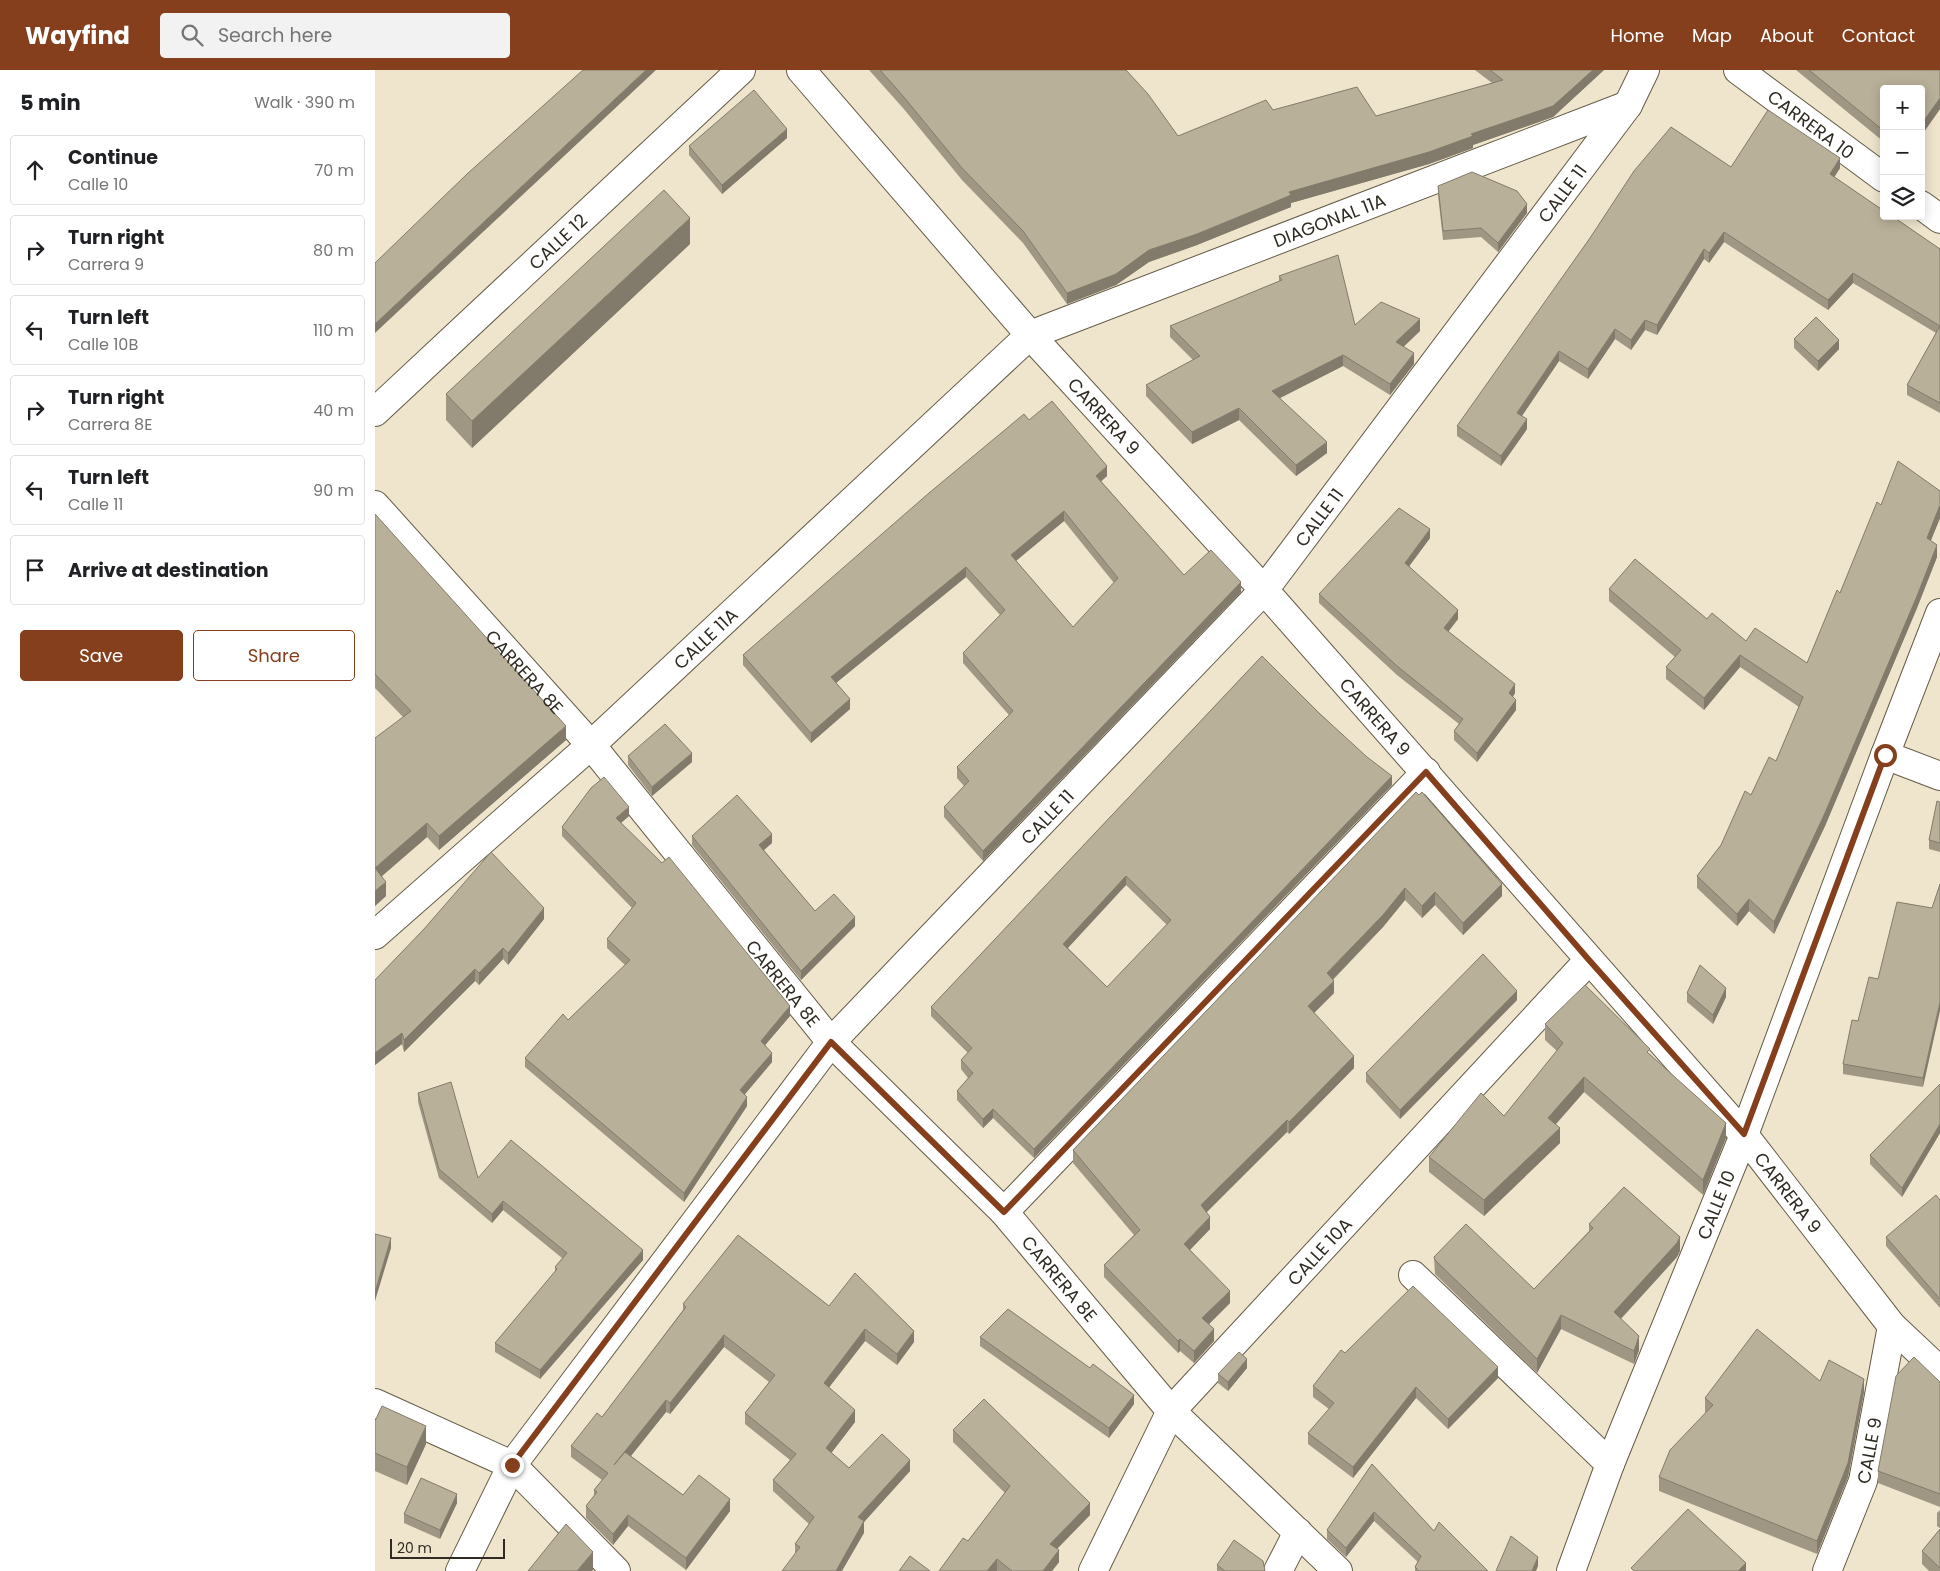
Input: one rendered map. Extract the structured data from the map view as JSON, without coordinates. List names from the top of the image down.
{
  "streets": {
    "street": [
      "CARRERA 10",
      "CALLE 11",
      "DIAGONAL 11A",
      "CALLE 12",
      "CARRERA 9",
      "CALLE 11A",
      "CARRERA 8E",
      "CALLE 10",
      "CALLE 10A",
      "CALLE 9"
    ]
  },
  "crossings": [
    ["CALLE 11", "DIAGONAL 11A"],
    ["CALLE 11", "CARRERA 9"],
    ["CALLE 11", "CARRERA 8E"],
    ["DIAGONAL 11A", "CARRERA 9"],
    ["DIAGONAL 11A", "CALLE 11A"],
    ["CARRERA 9", "CALLE 11A"],
    ["CARRERA 9", "CALLE 10"],
    ["CARRERA 9", "CALLE 10A"],
    ["CARRERA 9", "CALLE 9"],
    ["CALLE 11A", "CARRERA 8E"],
    ["CARRERA 8E", "CALLE 10A"]
  ],
  "scale_bar": "20 m",
  "page": {
    "header": "Wayfind",
    "search": "Search here",
    "nav": [
      "Home",
      "Map",
      "About",
      "Contact"
    ],
    "heading": ["5 min", "Walk · 390 m"],
    "map_buttons": ["+", "−"],
    "list": [
      ["Continue", "Calle 10", "70 m"],
      ["Turn right", "Carrera 9", "80 m"],
      ["Turn left", "Calle 10B", "110 m"],
      ["Turn right", "Carrera 8E", "40 m"],
      ["Turn left", "Calle 11", "90 m"],
      "Arrive at destination"
    ],
    "buttons": ["Save", "Share"],
    "scale": "20 m"
  }
}
